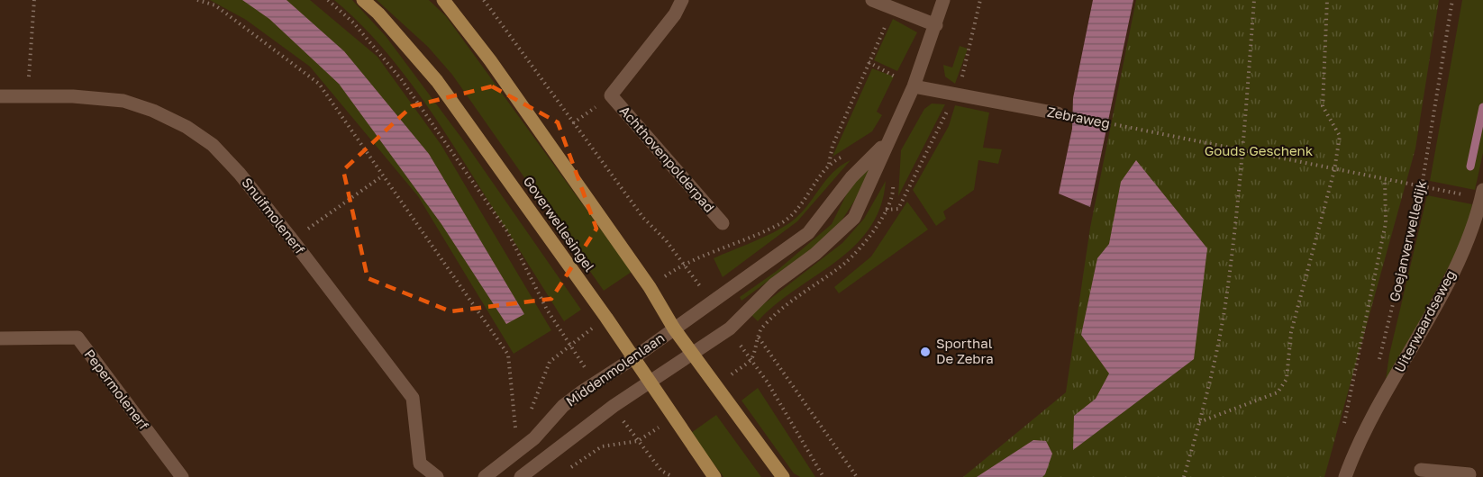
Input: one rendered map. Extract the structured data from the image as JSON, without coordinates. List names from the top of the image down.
{
  "streets": {
    "main road": ["Goverwellesingel"],
    "street": [
      "Zebraweg",
      "Achthovenpolderpad",
      "Snuifmolenerf",
      "Uiterwaardseweg",
      "Middenmolenlaan",
      "Pepermolenerf"
    ],
    "path": ["Goejanverwelledijk"]
  },
  "crossings": [
    ["Zebraweg", "Goejanverwelledijk"],
    ["Zebraweg", "Middenmolenlaan"],
    ["Goverwellesingel", "Middenmolenlaan"]
  ],
  "parks": ["Gouds Geschenk"],
  "places": ["Sporthal De Zebra"]
}
